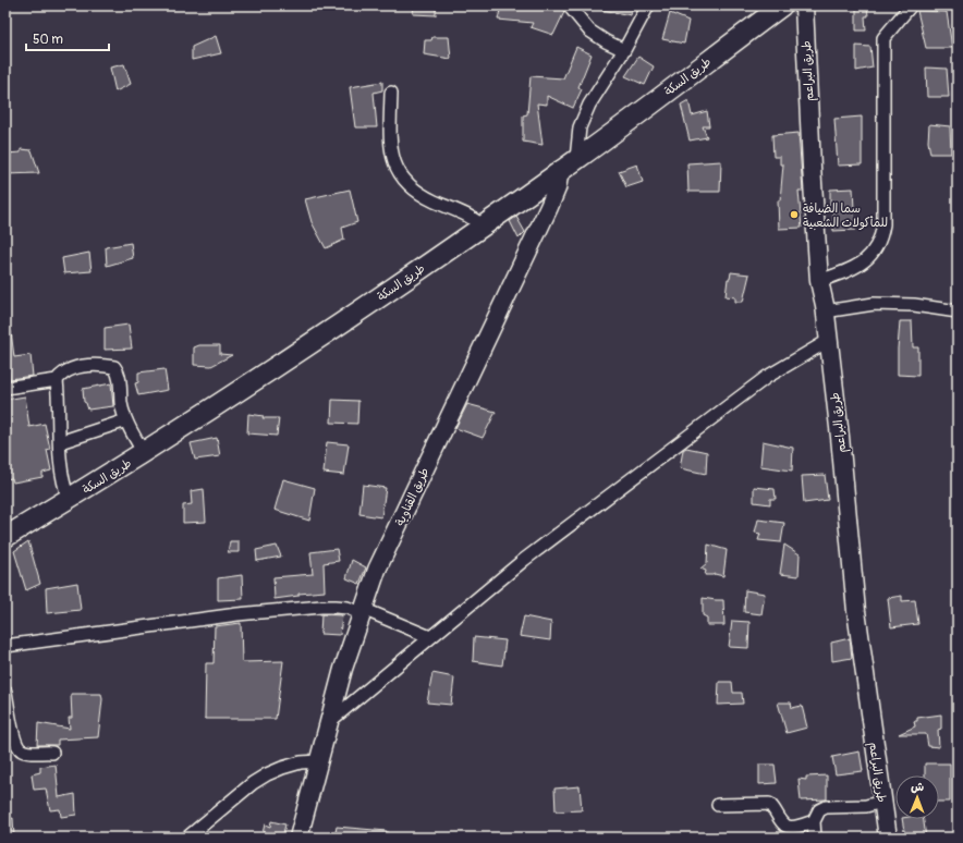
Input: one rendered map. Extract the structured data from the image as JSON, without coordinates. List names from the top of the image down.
{
  "streets": {
    "main road": ["طريق السكة"],
    "street": ["طريق البراعم", "طريق القناوية"]
  },
  "crossings": [
    ["طريق السكة", "طريق القناوية"]
  ],
  "places": ["سما الضيافة للمأكولات الشعبية"],
  "scale_bar": "50 m",
  "north": "top"
}
